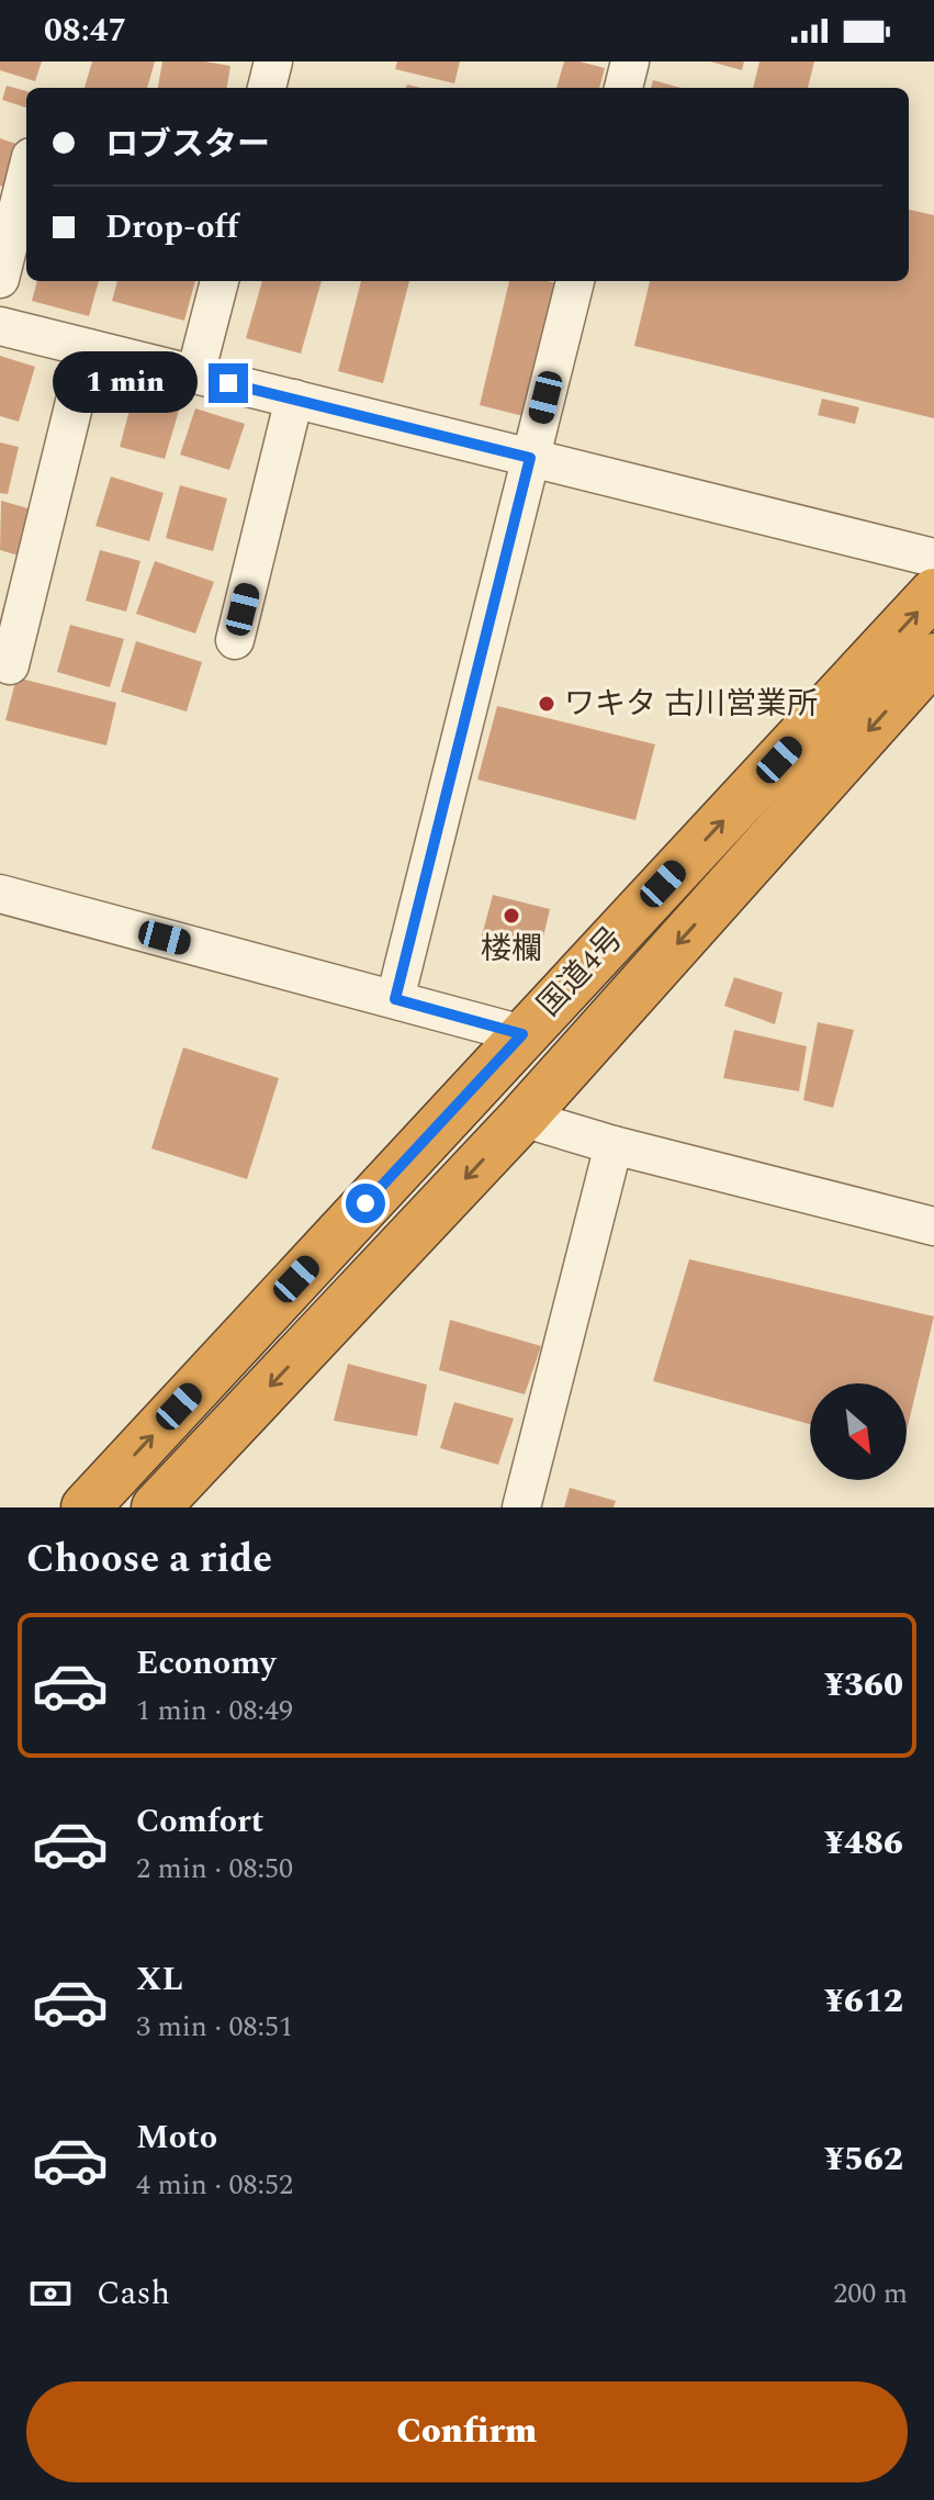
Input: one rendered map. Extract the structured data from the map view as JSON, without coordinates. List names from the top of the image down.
{
  "streets": {
    "highway": ["国道4号"]
  },
  "places": ["ワキタ 古川営業所", "楼欄"],
  "north": "bottom right",
  "page": {
    "status": "08:47",
    "banner": ["ロブスター", "Drop-off"],
    "bubble": "1 min",
    "heading": "Choose a ride",
    "list": [
      {
        "name": "Economy",
        "note": "1 min · 08:49",
        "value": "¥360"
      },
      {
        "name": "Comfort",
        "note": "2 min · 08:50",
        "value": "¥486"
      },
      {
        "name": "XL",
        "note": "3 min · 08:51",
        "value": "¥612"
      },
      {
        "name": "Moto",
        "note": "4 min · 08:52",
        "value": "¥562"
      }
    ],
    "pay": ["Cash", "200 m"],
    "buttons": "Confirm"
  }
}
